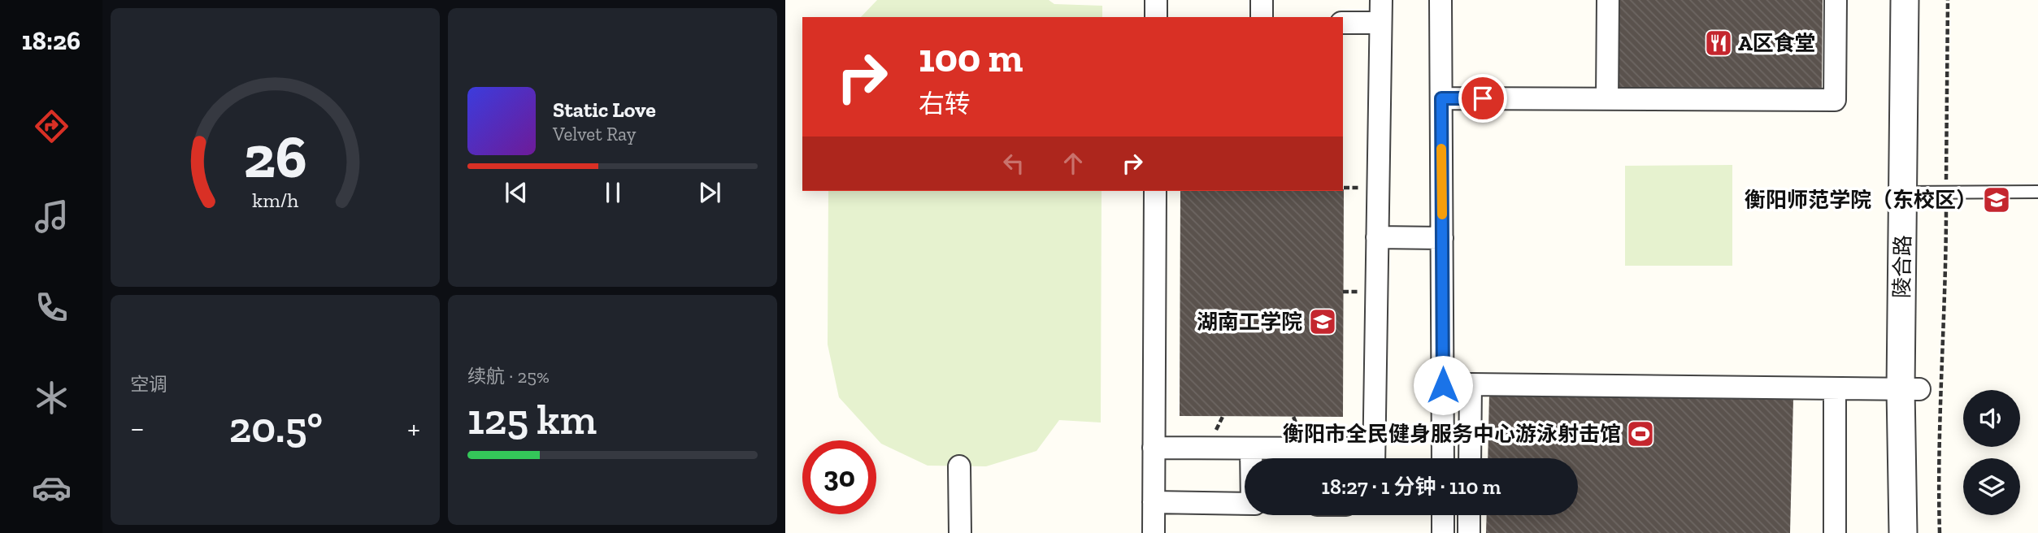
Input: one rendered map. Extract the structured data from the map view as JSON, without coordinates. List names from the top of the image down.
{
  "streets": {
    "street": ["陵合路"]
  },
  "places": {
    "restaurant": ["A区食堂"],
    "school or university": ["衡阳师范学院（东校区）", "湖南工学院"],
    "sports": ["衡阳市全民健身服务中心游泳射击馆"]
  },
  "page": {
    "tabs": "18:26",
    "turn": ["100 m", "右转"],
    "song": ["Static Love", "Velvet Ray"],
    "tile": [
      "空调",
      ["续航 · 25%", "125 km"]
    ],
    "heat": ["−", "20.5°", "+"],
    "limit": "30",
    "trip": "18:27 · 1 分钟 · 110 m",
    "gauge": ["26", "km/h"]
  }
}
